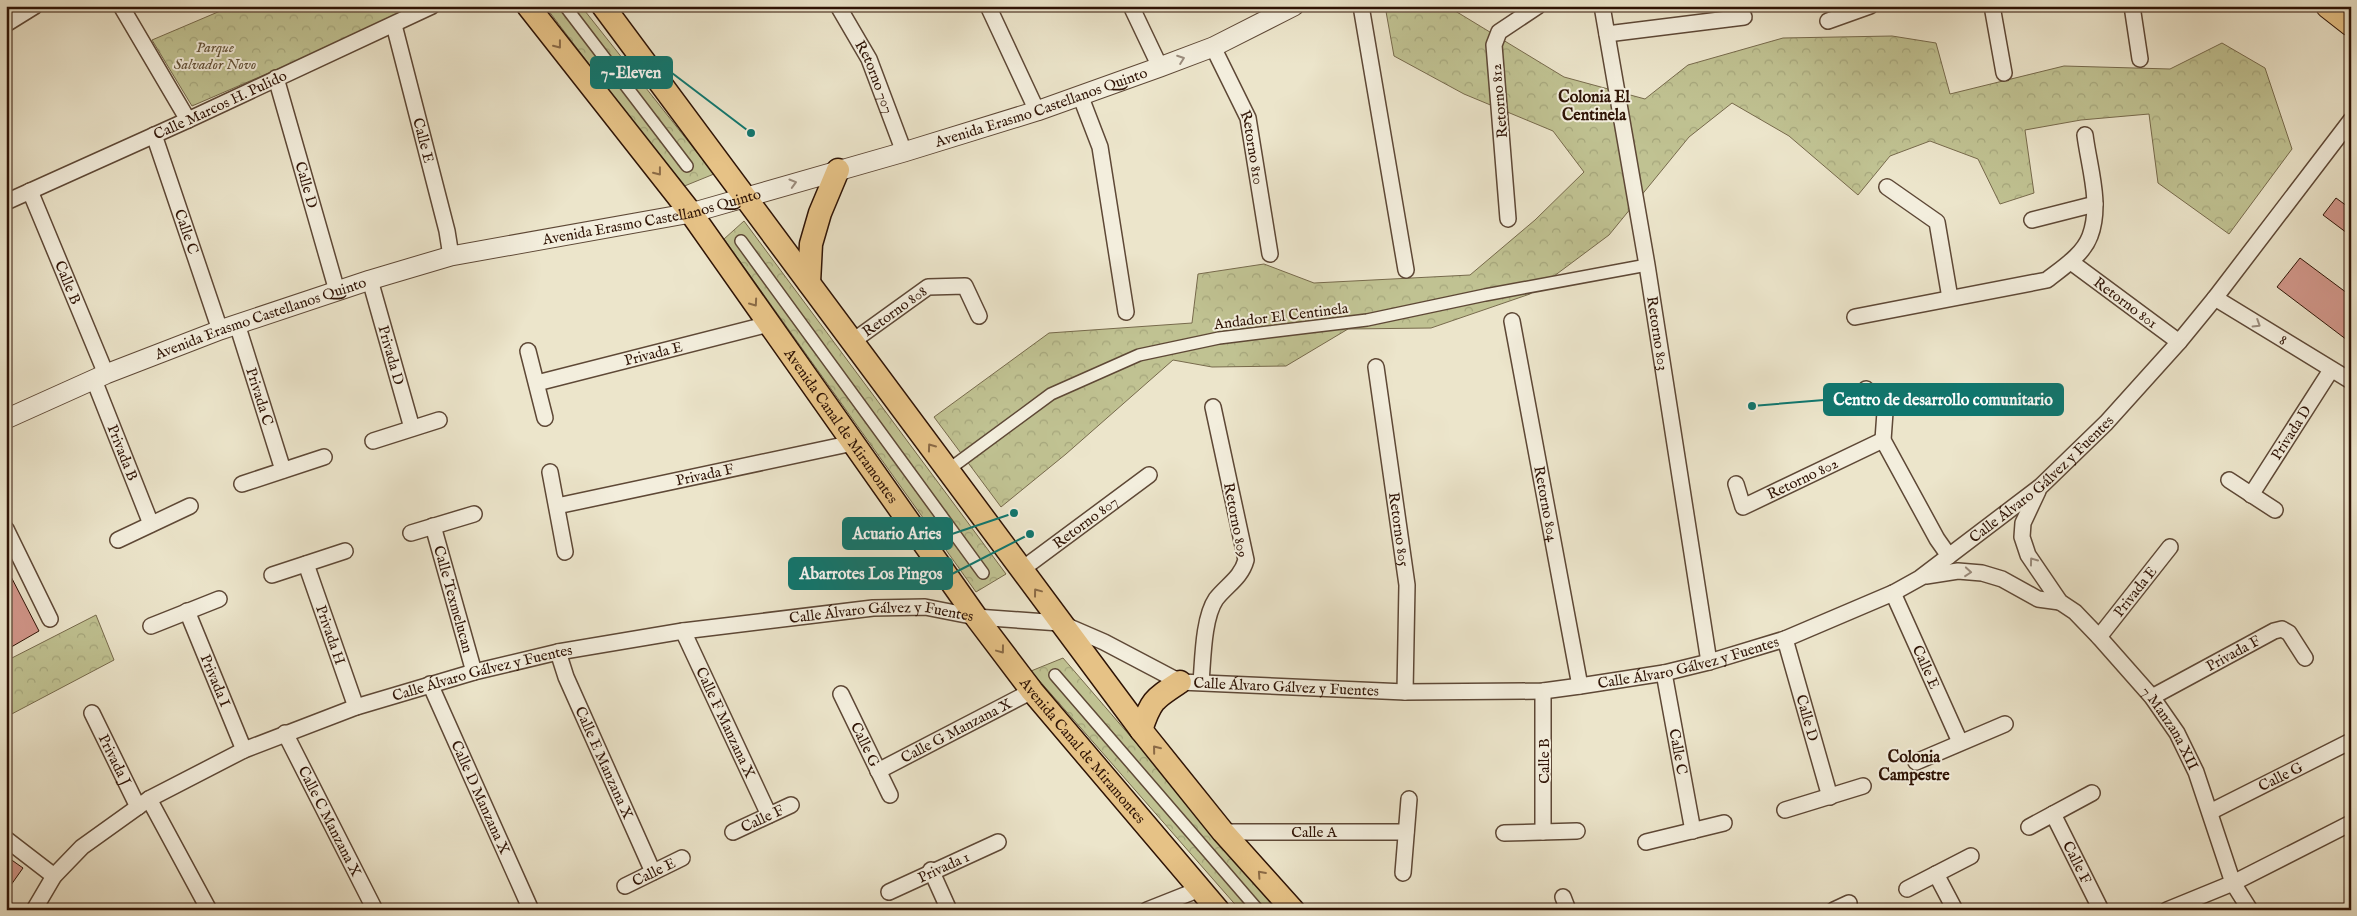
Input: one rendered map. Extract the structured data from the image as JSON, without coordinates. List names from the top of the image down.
{
  "streets": {
    "main road": ["Avenida Canal de Miramontes"],
    "street": [
      "Retorno 707",
      "Retorno 812",
      "Calle Marcos H. Pulido",
      "Avenida Erasmo Castellanos Quinto",
      "Calle E",
      "Retorno 810",
      "Calle D",
      "Calle C",
      "Calle B",
      "Retorno 801",
      "Retorno 808",
      "Andador El Centinela",
      "Retorno 803",
      "8",
      "Privada D",
      "Privada E",
      "Privada C",
      "Privada B",
      "Privada F",
      "Retorno 802",
      "Calle Álvaro Gálvez y Fuentes",
      "Retorno 804",
      "Retorno 809",
      "Retorno 807",
      "Retorno 805",
      "Calle Texmelucan",
      "Privada H",
      "Privada I",
      "Calle F Manzana X",
      "7 Manzana XII",
      "Calle G Manzana X",
      "Calle G",
      "Privada J",
      "Calle E Manzana X",
      "Calle D Manzana X",
      "Calle F",
      "Calle C Manzana X",
      "Calle A",
      "Privada 1"
    ]
  },
  "crossings": [
    ["Retorno 707", "Avenida Erasmo Castellanos Quinto"],
    ["Calle Marcos H. Pulido", "Calle E"],
    ["Calle Marcos H. Pulido", "Calle D"],
    ["Calle Marcos H. Pulido", "Calle C"],
    ["Calle Marcos H. Pulido", "Calle B"],
    ["Avenida Erasmo Castellanos Quinto", "Calle E"],
    ["Avenida Erasmo Castellanos Quinto", "Retorno 810"],
    ["Avenida Erasmo Castellanos Quinto", "Calle D"],
    ["Avenida Erasmo Castellanos Quinto", "Calle C"],
    ["Avenida Erasmo Castellanos Quinto", "Calle B"],
    ["Avenida Erasmo Castellanos Quinto", "Privada D"],
    ["Avenida Erasmo Castellanos Quinto", "Privada C"],
    ["Avenida Erasmo Castellanos Quinto", "Avenida Canal de Miramontes"],
    ["Avenida Erasmo Castellanos Quinto", "Privada B"],
    ["Calle E", "Calle Álvaro Gálvez y Fuentes"],
    ["Calle E", "Calle E Manzana X"],
    ["Calle D", "Calle Álvaro Gálvez y Fuentes"],
    ["Calle C", "Privada C"],
    ["Calle C", "Calle Álvaro Gálvez y Fuentes"],
    ["Calle B", "Privada B"],
    ["Calle B", "Calle Álvaro Gálvez y Fuentes"],
    ["Retorno 801", "Calle Álvaro Gálvez y Fuentes"],
    ["Andador El Centinela", "Retorno 803"],
    ["Retorno 803", "Calle Álvaro Gálvez y Fuentes"],
    ["8", "Privada D"],
    ["8", "Calle Álvaro Gálvez y Fuentes"],
    ["Privada E", "Avenida Canal de Miramontes"],
    ["Privada E", "7 Manzana XII"],
    ["Avenida Canal de Miramontes", "Privada F"],
    ["Avenida Canal de Miramontes", "Calle Álvaro Gálvez y Fuentes"],
    ["Avenida Canal de Miramontes", "Calle G Manzana X"],
    ["Privada F", "7 Manzana XII"],
    ["Calle Álvaro Gálvez y Fuentes", "Retorno 804"],
    ["Calle Álvaro Gálvez y Fuentes", "Retorno 809"],
    ["Calle Álvaro Gálvez y Fuentes", "Retorno 805"],
    ["Calle Álvaro Gálvez y Fuentes", "Calle Texmelucan"],
    ["Calle Álvaro Gálvez y Fuentes", "Privada H"],
    ["Calle Álvaro Gálvez y Fuentes", "Privada I"],
    ["Calle Álvaro Gálvez y Fuentes", "Calle F Manzana X"],
    ["Calle Álvaro Gálvez y Fuentes", "Privada J"],
    ["Calle Álvaro Gálvez y Fuentes", "Calle E Manzana X"],
    ["Calle Álvaro Gálvez y Fuentes", "Calle D Manzana X"],
    ["Calle Álvaro Gálvez y Fuentes", "Calle C Manzana X"],
    ["Calle F Manzana X", "Calle F"],
    ["7 Manzana XII", "Calle G"],
    ["Calle G Manzana X", "Calle G"]
  ],
  "one_way": ["8"],
  "districts": ["Colonia El Centinela", "Colonia Campestre"],
  "parks": ["Parque Salvador Novo"],
  "places": [
    "7-Eleven",
    "Centro de desarrollo comunitario",
    "Acuario Aries",
    "Abarrotes Los Pingos"
  ]
}
